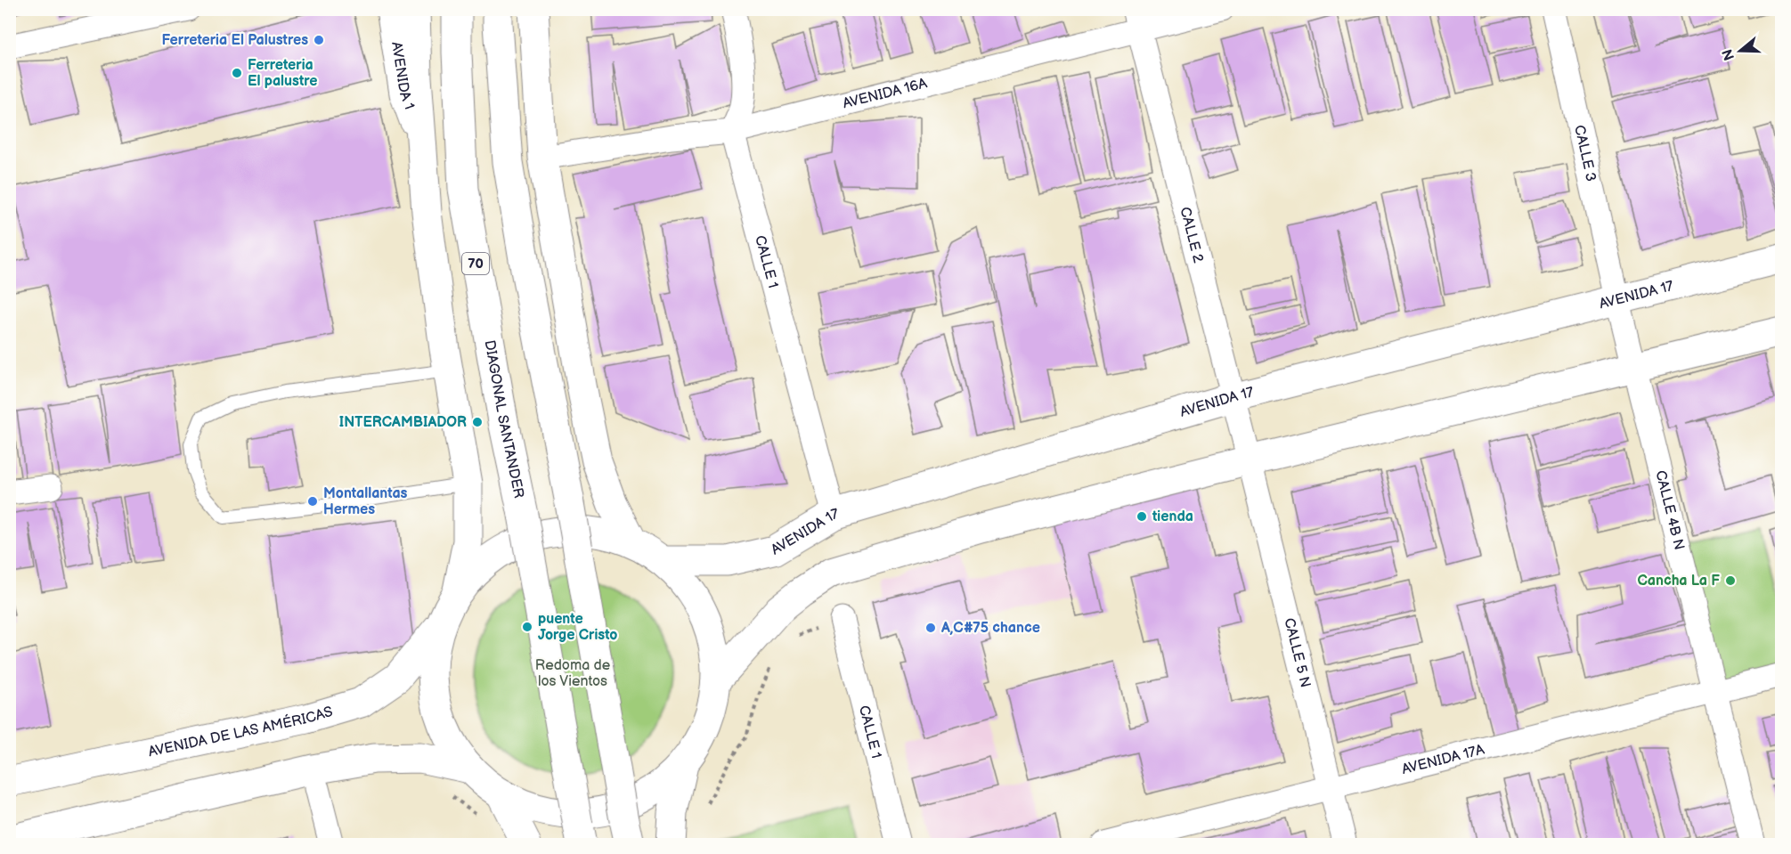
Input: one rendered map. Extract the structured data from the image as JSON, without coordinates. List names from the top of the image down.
{
  "streets": {
    "main road": [
      "AVENIDA 1",
      "70",
      "AVENIDA 17",
      "DIAGONAL SANTANDER",
      "AVENIDA DE LAS AMÉRICAS"
    ],
    "street": [
      "AVENIDA 16A",
      "CALLE 3",
      "CALLE 2",
      "CALLE 1",
      "CALLE 4B N",
      "CALLE 5 N",
      "AVENIDA 17A"
    ]
  },
  "crossings": [
    ["AVENIDA 16A", "CALLE 2"],
    ["AVENIDA 16A", "CALLE 1"],
    ["CALLE 3", "AVENIDA 17"],
    ["CALLE 3", "CALLE 4B N"],
    ["CALLE 2", "AVENIDA 17"],
    ["CALLE 2", "CALLE 5 N"],
    ["CALLE 1", "AVENIDA 17"],
    ["AVENIDA 17", "CALLE 4B N"],
    ["CALLE 4B N", "AVENIDA 17A"],
    ["CALLE 5 N", "AVENIDA 17A"]
  ],
  "parks": ["Redoma de los Vientos"],
  "places": [
    "Ferreteria El Palustres",
    "Ferreteria El palustre",
    "INTERCAMBIADOR",
    "Montallantas Hermes",
    "tienda",
    "Cancha La F",
    "puente Jorge Cristo",
    "A,C#75 chance"
  ],
  "north": "left"
}
